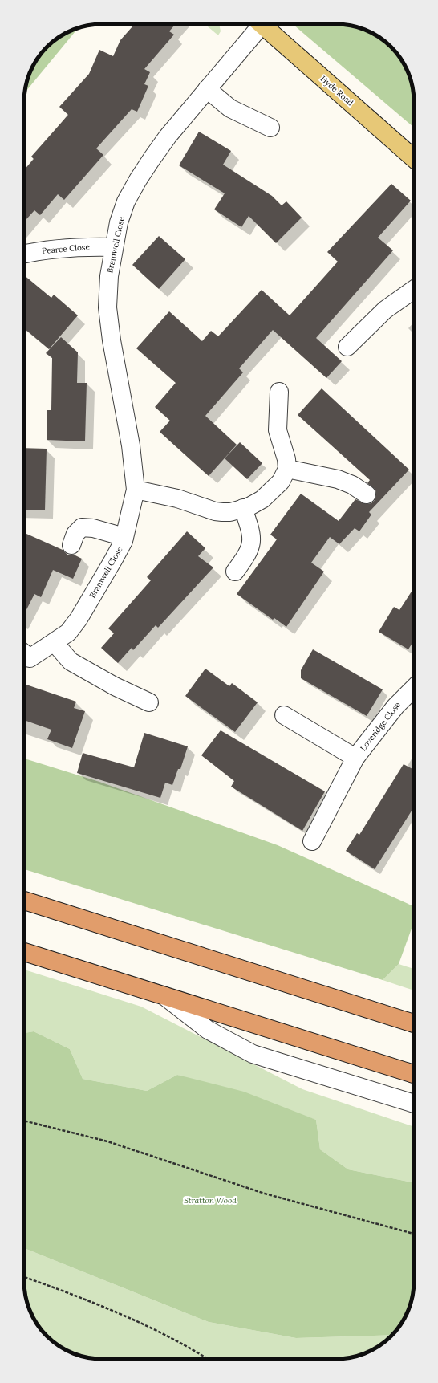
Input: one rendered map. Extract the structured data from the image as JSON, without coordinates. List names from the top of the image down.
{
  "streets": {
    "main road": ["Hyde Road"],
    "street": ["Bramwell Close", "Pearce Close", "Loveridge Close"]
  },
  "crossings": [
    ["Bramwell Close", "Pearce Close"]
  ],
  "parks": ["Stratton Wood"]
}
